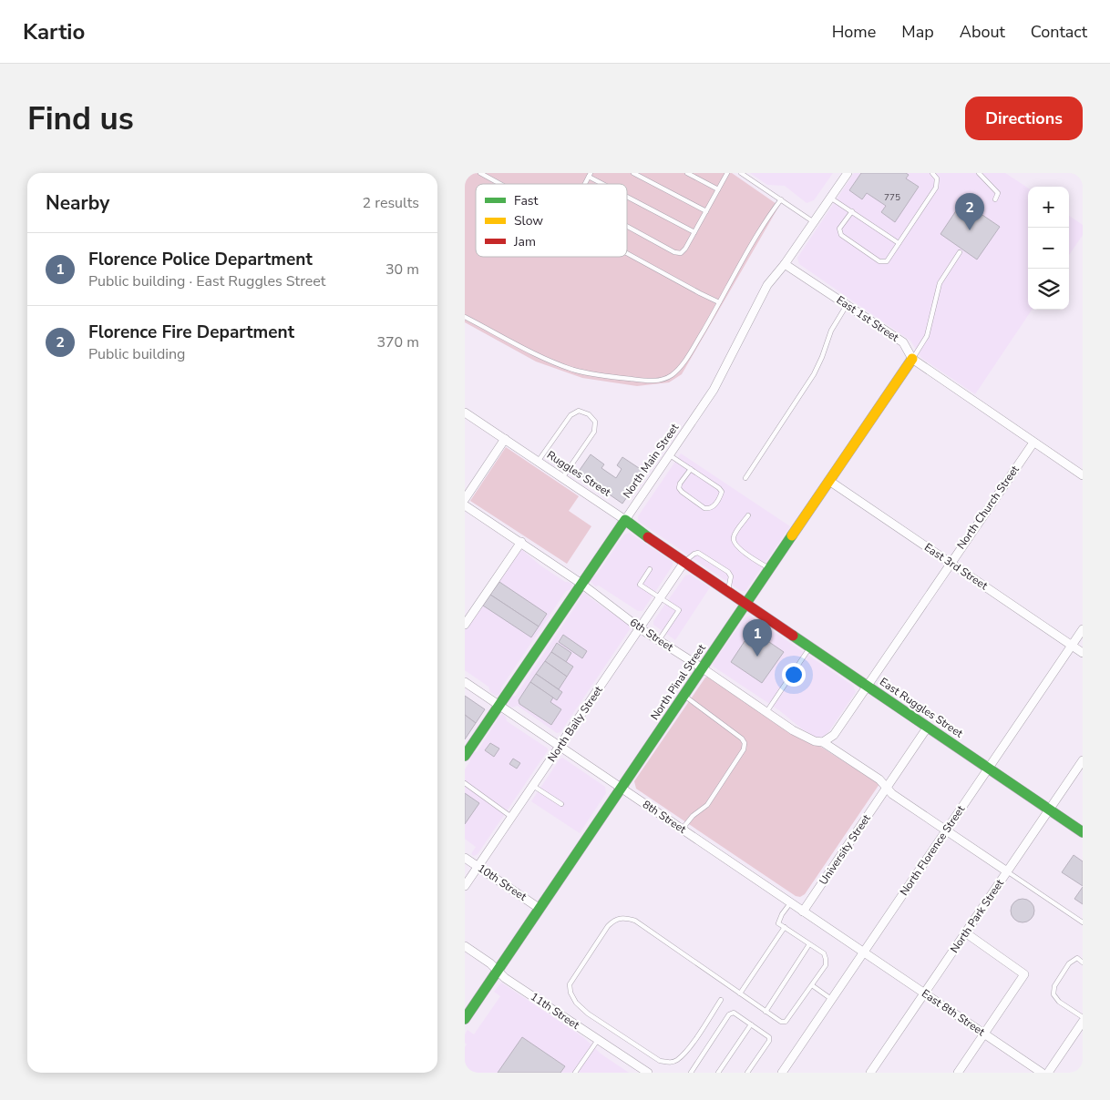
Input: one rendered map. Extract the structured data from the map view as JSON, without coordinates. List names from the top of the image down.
{
  "streets": {
    "street": [
      "East 1st Street",
      "North Main Street",
      "Ruggles Street",
      "North Church Street",
      "East 3rd Street",
      "6th Street",
      "North Pinal Street",
      "East Ruggles Street",
      "North Baily Street",
      "8th Street",
      "University Street",
      "North Florence Street",
      "10th Street",
      "North Park Street",
      "11th Street",
      "East 8th Street"
    ]
  },
  "crossings": [
    ["East 1st Street", "North Main Street"],
    ["East 1st Street", "North Church Street"],
    ["East 1st Street", "North Pinal Street"],
    ["North Main Street", "Ruggles Street"],
    ["North Main Street", "6th Street"],
    ["North Main Street", "8th Street"],
    ["Ruggles Street", "North Pinal Street"],
    ["Ruggles Street", "East Ruggles Street"],
    ["Ruggles Street", "North Baily Street"],
    ["North Church Street", "East 3rd Street"],
    ["North Church Street", "6th Street"],
    ["North Church Street", "East Ruggles Street"],
    ["East 3rd Street", "North Pinal Street"],
    ["East 3rd Street", "North Florence Street"],
    ["6th Street", "North Pinal Street"],
    ["6th Street", "North Baily Street"],
    ["6th Street", "University Street"],
    ["6th Street", "North Florence Street"],
    ["6th Street", "North Park Street"],
    ["North Pinal Street", "East Ruggles Street"],
    ["North Pinal Street", "8th Street"],
    ["North Pinal Street", "10th Street"],
    ["North Pinal Street", "11th Street"],
    ["East Ruggles Street", "University Street"],
    ["East Ruggles Street", "North Florence Street"],
    ["East Ruggles Street", "North Park Street"],
    ["North Baily Street", "8th Street"],
    ["North Baily Street", "10th Street"],
    ["8th Street", "University Street"],
    ["8th Street", "North Florence Street"],
    ["8th Street", "East 8th Street"],
    ["North Florence Street", "East 8th Street"],
    ["North Park Street", "East 8th Street"]
  ],
  "house_numbers": ["775"],
  "legend": ["Fast", "Slow", "Jam"],
  "page": {
    "header": "Kartio",
    "nav": [
      "Home",
      "Map",
      "About",
      "Contact"
    ],
    "buttons": "Directions",
    "title": "Find us",
    "heading": ["Nearby", "2 results"],
    "map_buttons": ["+", "−"],
    "pins": ["2", "1"],
    "list": [
      {
        "mark": "1",
        "name": "Florence Police Department",
        "note": "Public building · East Ruggles Street",
        "value": "30 m"
      },
      {
        "mark": "2",
        "name": "Florence Fire Department",
        "note": "Public building",
        "value": "370 m"
      }
    ]
  }
}
